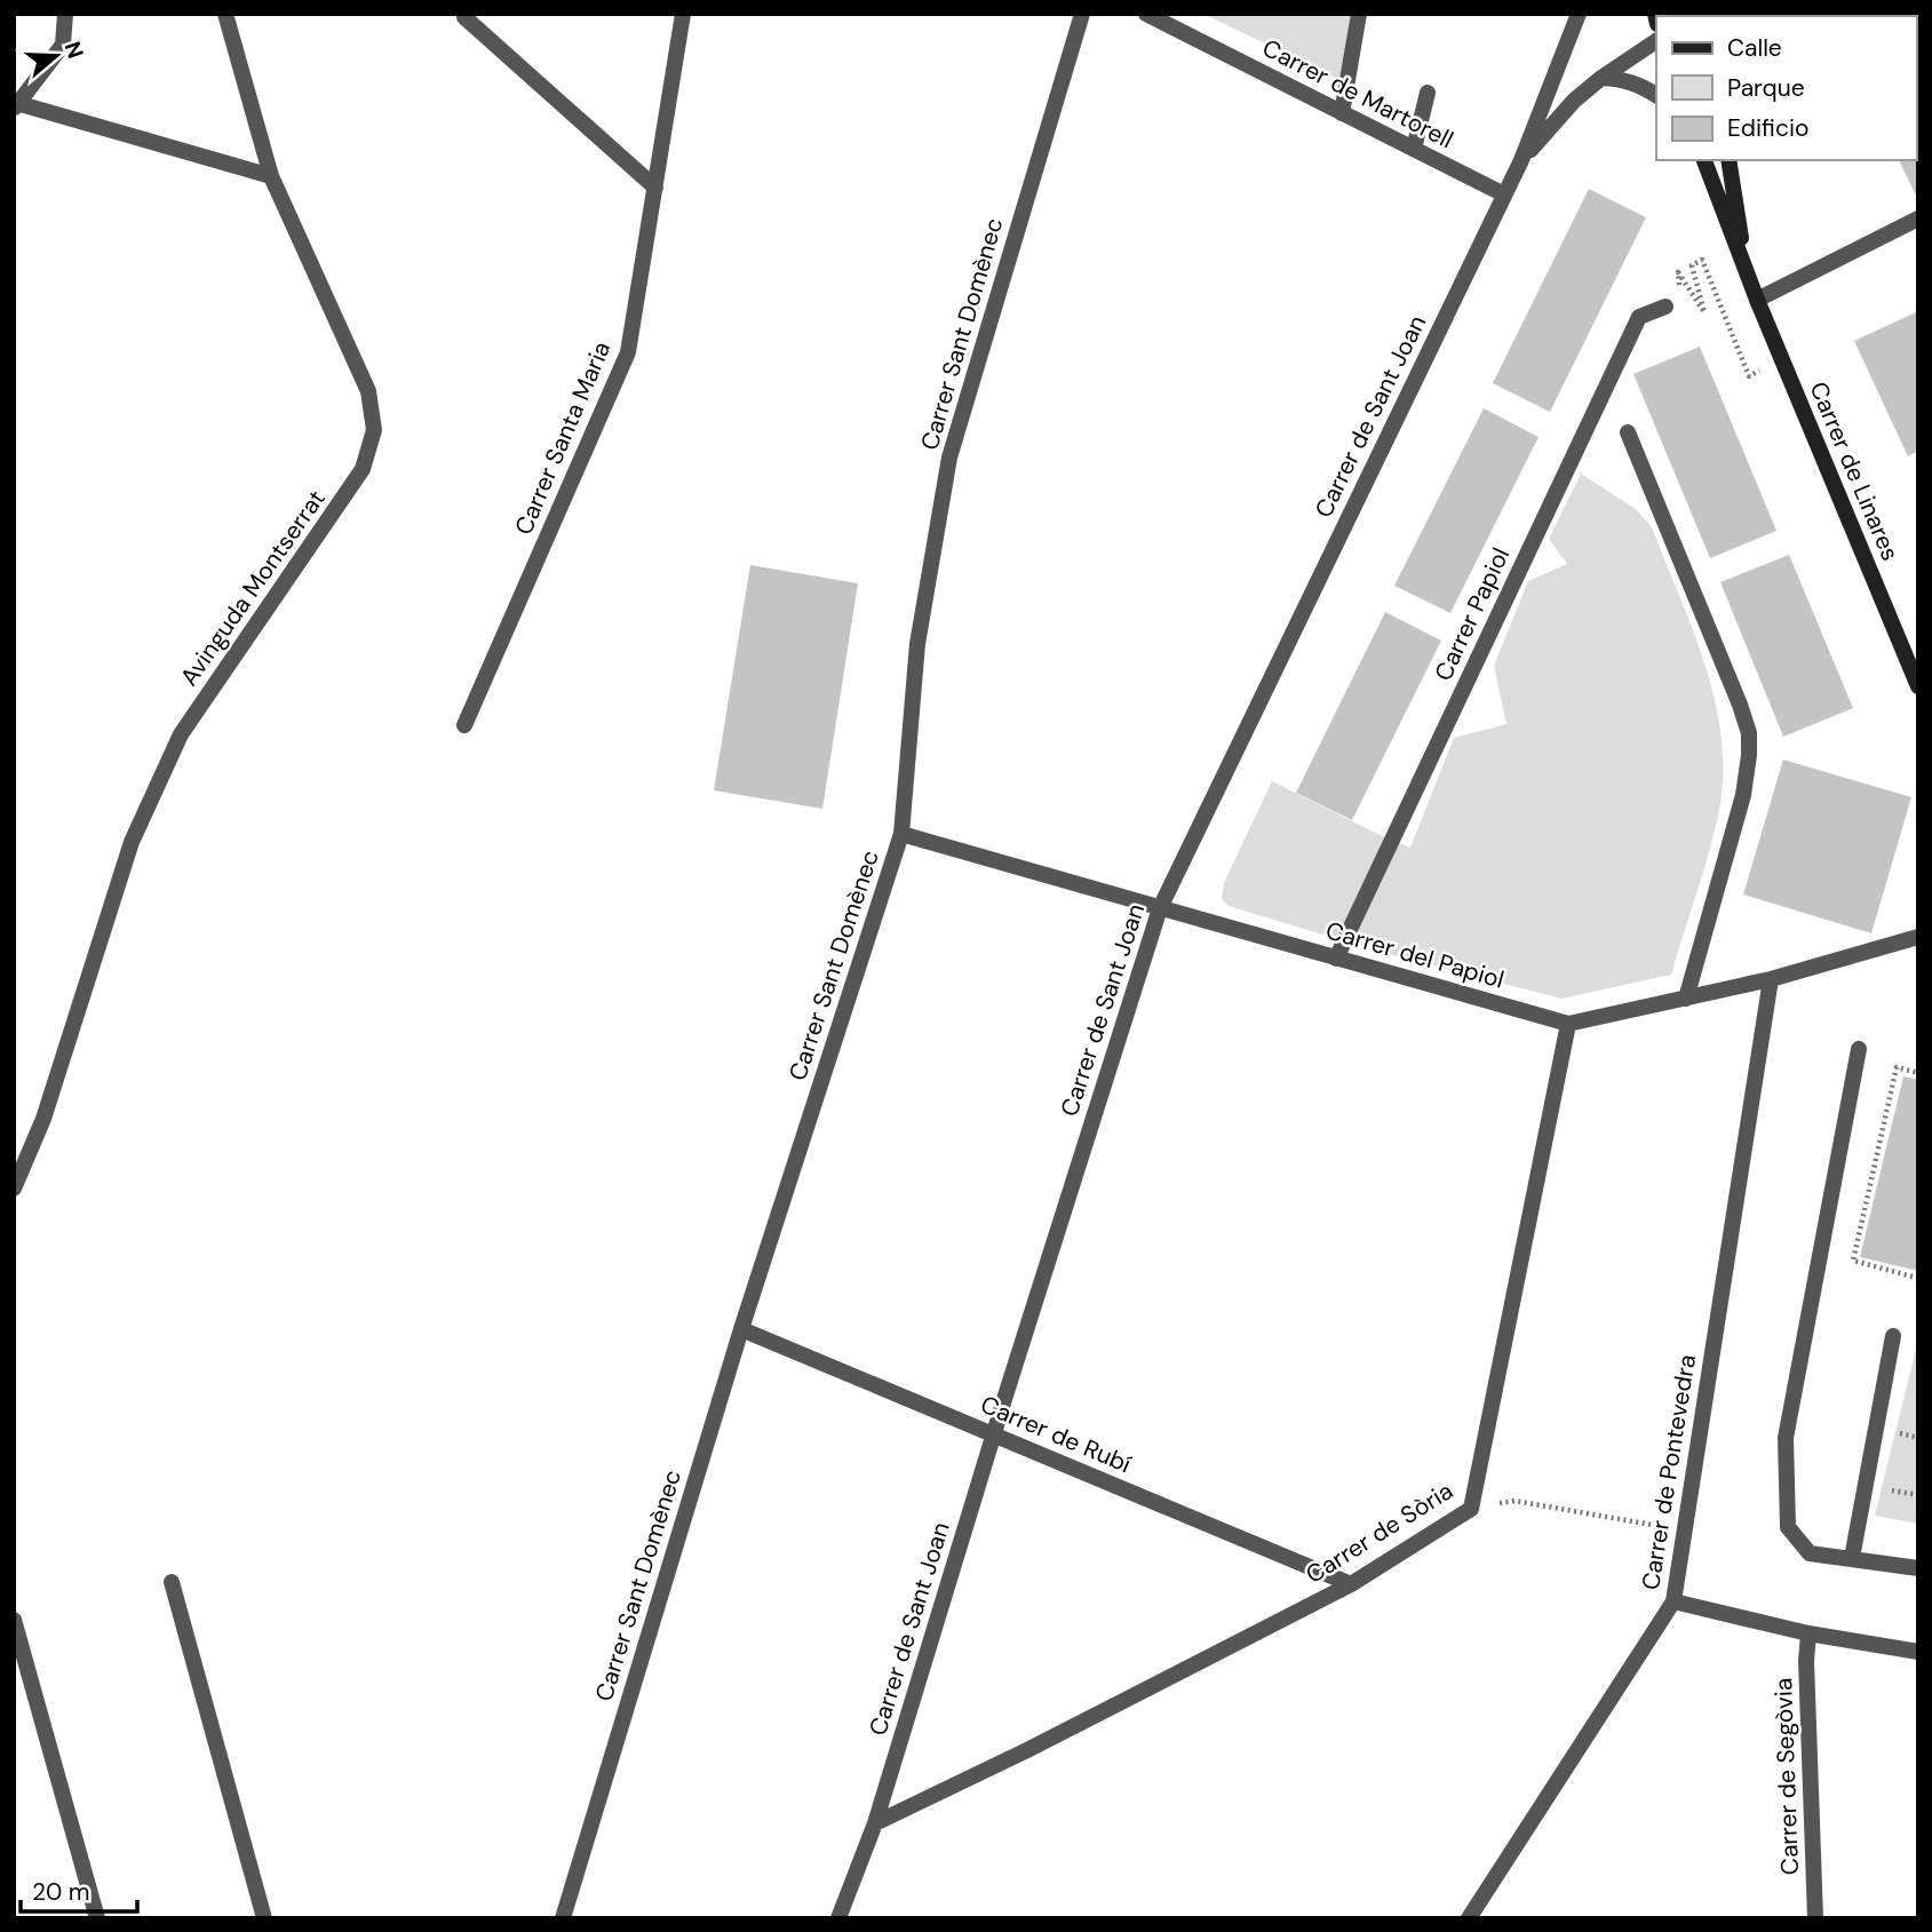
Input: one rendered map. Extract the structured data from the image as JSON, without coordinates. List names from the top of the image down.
{
  "streets": {
    "street": [
      "Carrer de Martorell",
      "Carrer Sant Domènec",
      "Carrer de Sant Joan",
      "Carrer Santa Maria",
      "Carrer de Linares",
      "Avinguda Montserrat",
      "Carrer Papiol",
      "Carrer del Papiol",
      "Carrer de Rubí",
      "Carrer de Pontevedra",
      "Carrer de Sòria",
      "Carrer de Segòvia"
    ]
  },
  "crossings": [
    ["Carrer de Martorell", "Carrer de Sant Joan"],
    ["Carrer Sant Domènec", "Carrer del Papiol"],
    ["Carrer Sant Domènec", "Carrer de Rubí"],
    ["Carrer de Sant Joan", "Carrer del Papiol"],
    ["Carrer de Sant Joan", "Carrer de Rubí"],
    ["Carrer de Sant Joan", "Carrer de Sòria"],
    ["Carrer Papiol", "Carrer del Papiol"],
    ["Carrer del Papiol", "Carrer de Pontevedra"],
    ["Carrer del Papiol", "Carrer de Sòria"],
    ["Carrer de Rubí", "Carrer de Sòria"]
  ],
  "legend": ["Calle", "Parque", "Edificio"],
  "scale_bar": "20 m",
  "north": "right"
}
